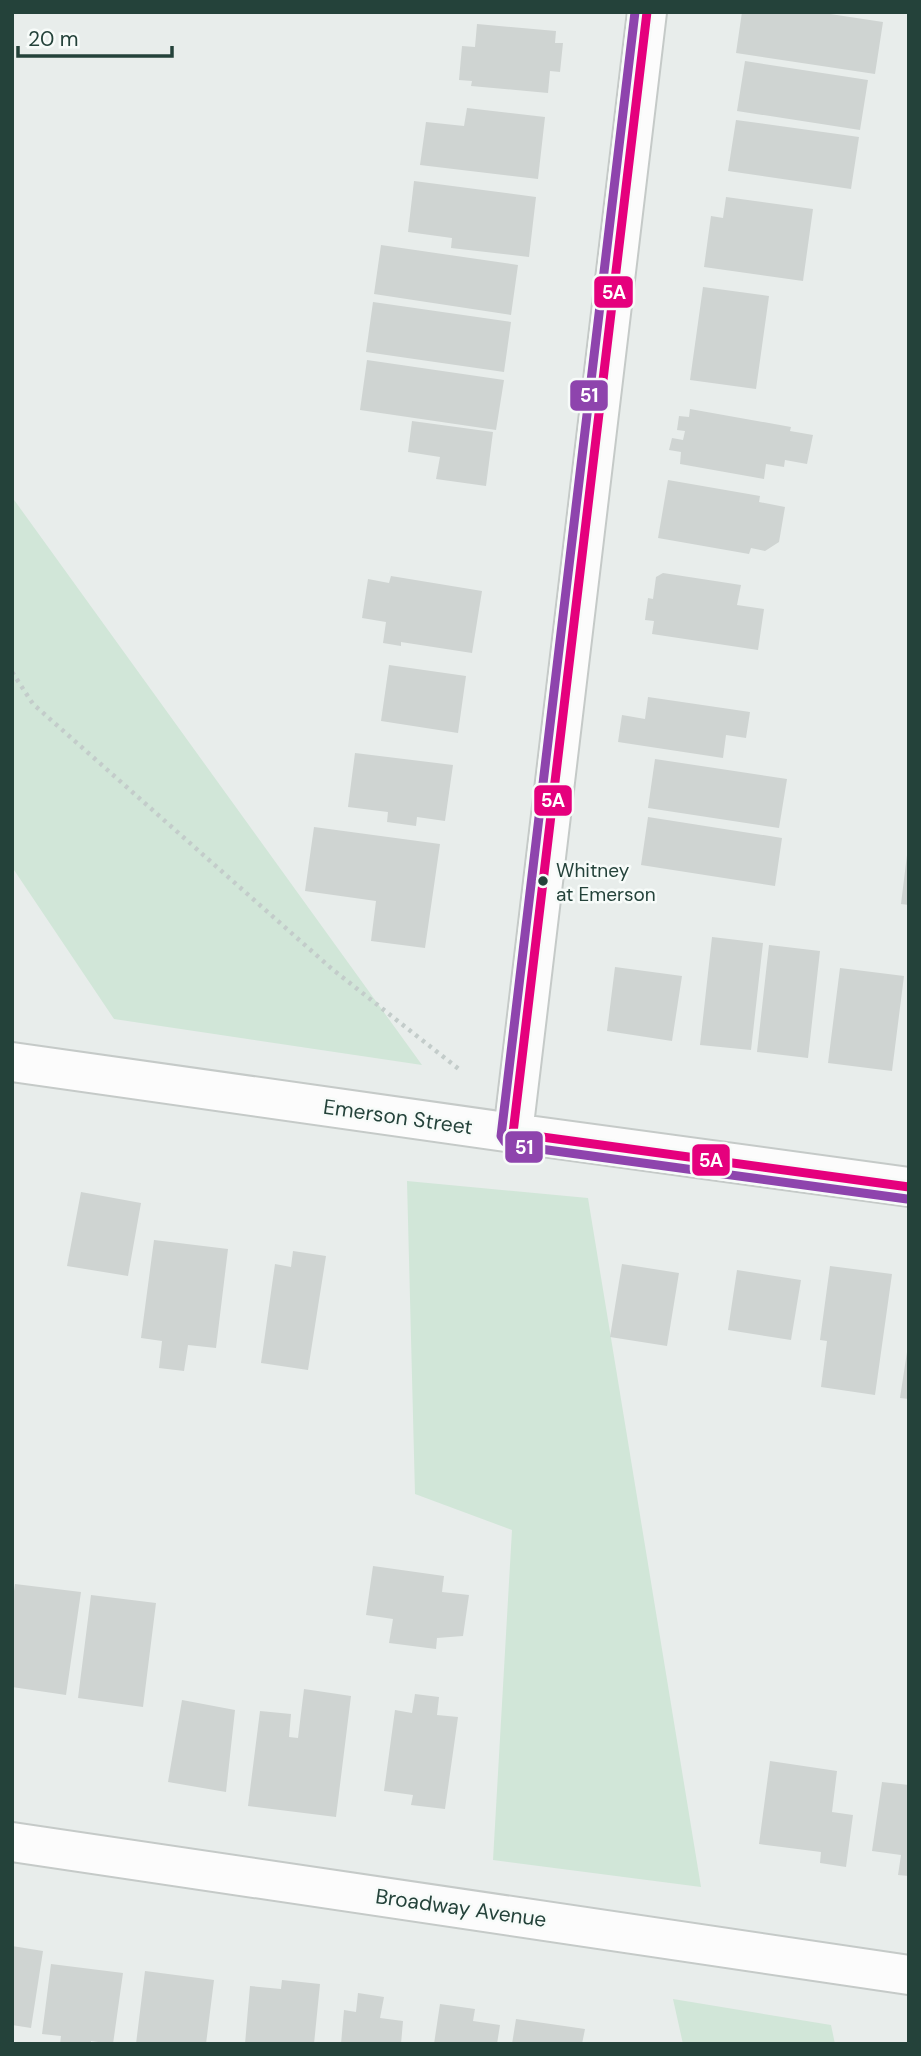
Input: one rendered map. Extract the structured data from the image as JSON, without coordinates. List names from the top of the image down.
{
  "streets": {
    "street": ["Emerson Street", "Broadway Avenue"]
  },
  "places": ["Whitney at Emerson"],
  "lines": ["transit line 5A", "transit line 51"],
  "scale_bar": "20 m"
}
